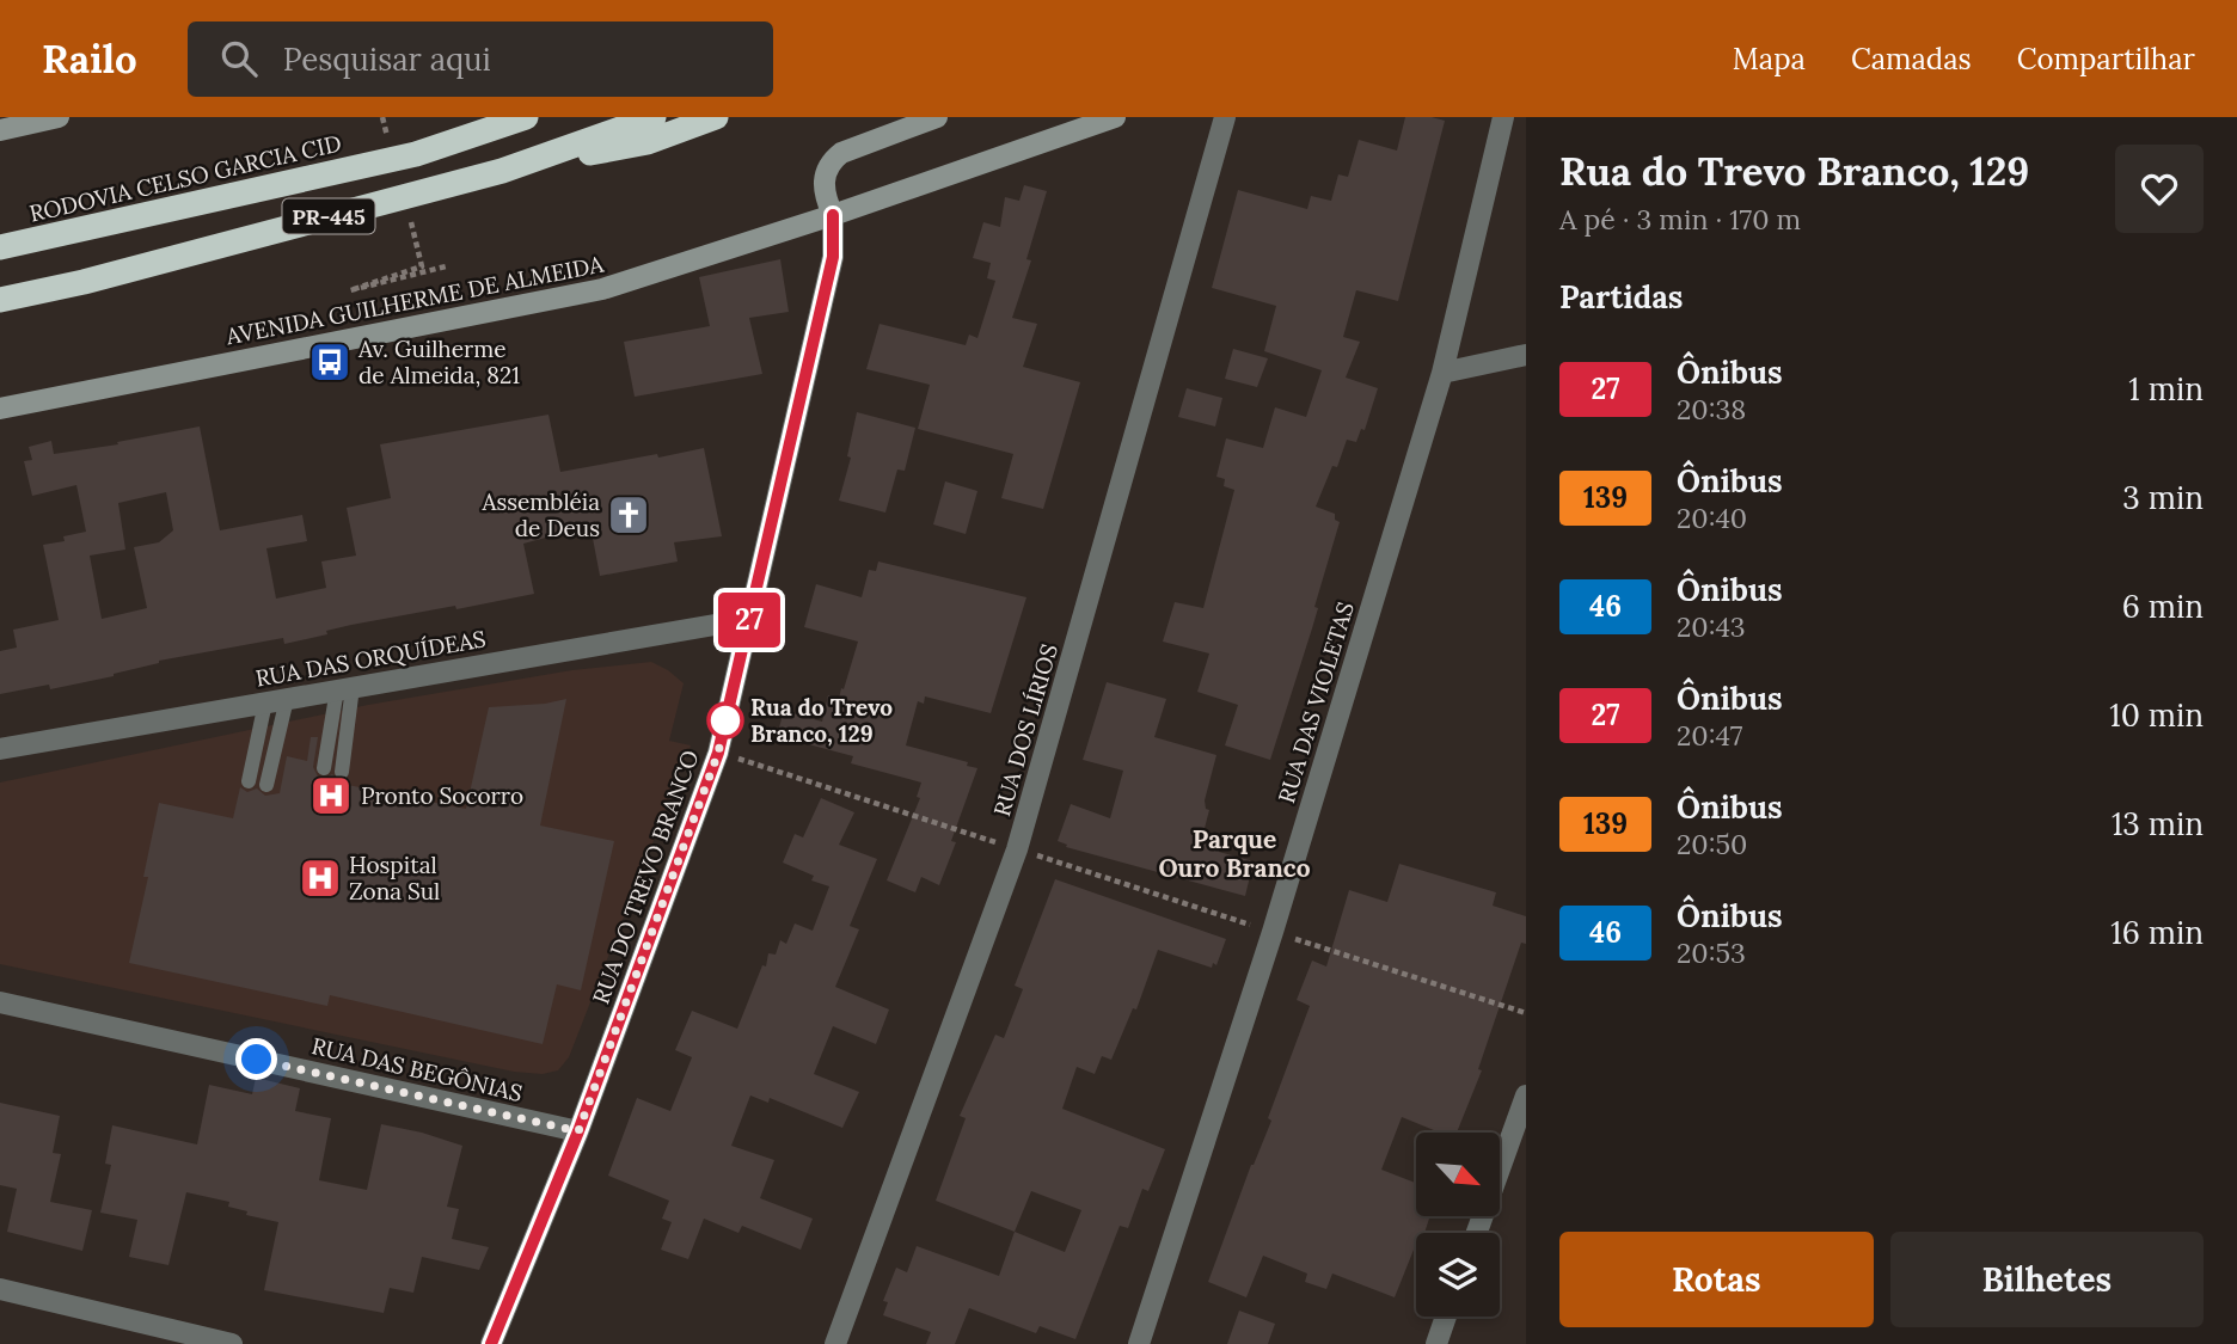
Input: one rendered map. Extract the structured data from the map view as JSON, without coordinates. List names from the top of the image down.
{
  "streets": {
    "highway": ["RODOVIA CELSO GARCIA CID", "PR-445"],
    "street": [
      "AVENIDA GUILHERME DE ALMEIDA",
      "RUA DAS ORQUÍDEAS",
      "RUA DAS VIOLETAS",
      "RUA DOS LÍRIOS",
      "RUA DO TREVO BRANCO",
      "RUA DAS BEGÔNIAS"
    ]
  },
  "crossings": [
    ["AVENIDA GUILHERME DE ALMEIDA", "RUA DO TREVO BRANCO"],
    ["RUA DAS ORQUÍDEAS", "RUA DO TREVO BRANCO"],
    ["RUA DO TREVO BRANCO", "RUA DAS BEGÔNIAS"]
  ],
  "districts": ["Parque Ouro Branco"],
  "places": {
    "bus stop": ["Av. Guilherme de Almeida, 821"],
    "church": ["Assembléia de Deus"],
    "other": ["Rua do Trevo Branco, 129"],
    "hospital": ["Pronto Socorro", "Hospital Zona Sul"]
  },
  "lines": ["bus line 27"],
  "north": "bottom right",
  "page": {
    "header": "Railo",
    "search": "Pesquisar aqui",
    "nav": ["Mapa", "Camadas", "Compartilhar"],
    "on_map": "27",
    "heading": [
      ["Rua do Trevo Branco, 129", "A pé · 3 min · 170 m"],
      "Partidas"
    ],
    "list": [
      {
        "mark": "27",
        "name": "Ônibus",
        "note": "20:38",
        "value": "1 min"
      },
      {
        "mark": "139",
        "name": "Ônibus",
        "note": "20:40",
        "value": "3 min"
      },
      {
        "mark": "46",
        "name": "Ônibus",
        "note": "20:43",
        "value": "6 min"
      },
      {
        "mark": "27",
        "name": "Ônibus",
        "note": "20:47",
        "value": "10 min"
      },
      {
        "mark": "139",
        "name": "Ônibus",
        "note": "20:50",
        "value": "13 min"
      },
      {
        "mark": "46",
        "name": "Ônibus",
        "note": "20:53",
        "value": "16 min"
      }
    ],
    "buttons": ["Rotas", "Bilhetes"]
  }
}
